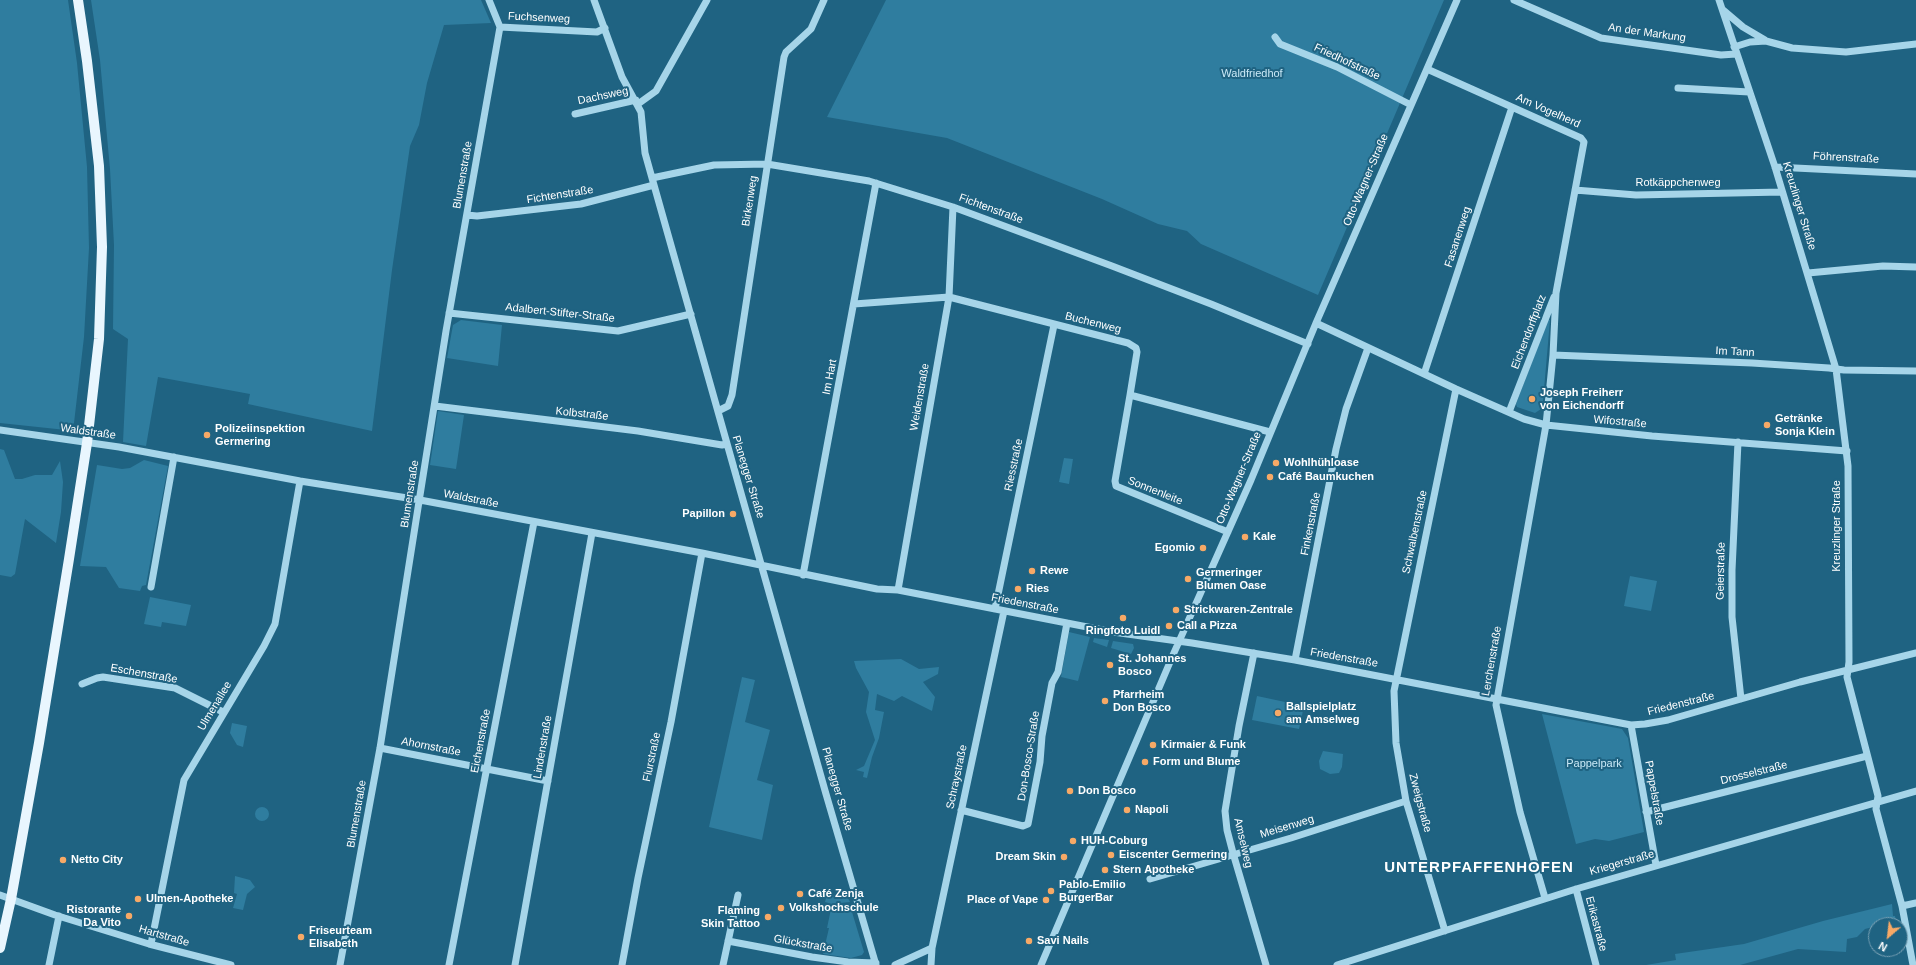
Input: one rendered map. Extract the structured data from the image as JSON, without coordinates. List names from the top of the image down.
{
  "streets": {
    "street": [
      "Fuchsenweg",
      "An der Markung",
      "Friedhofstraße",
      "Dachsweg",
      "Am Vogelherd",
      "Föhrenstraße",
      "Blumenstraße",
      "Otto-Wagner-Straße",
      "Rotkäppchenweg",
      "Fichtenstraße",
      "Birkenweg",
      "Kreuzlinger Straße",
      "Fasanenweg",
      "Adalbert-Stifter-Straße",
      "Buchenweg",
      "Eichendorffplatz",
      "Im Tann",
      "Im Hart",
      "Weidenstraße",
      "Kolbstraße",
      "Wifostraße",
      "Waldstraße",
      "Riesstraße",
      "Planegger Straße",
      "Sonnenleite",
      "Finkenstraße",
      "Schwalbenstraße",
      "Geierstraße",
      "Friedenstraße",
      "Lerchenstraße",
      "Eschenstraße",
      "Ulmenallee",
      "Eichenstraße",
      "Ahornstraße",
      "Lindenstraße",
      "Don-Bosco-Straße",
      "Flurstraße",
      "Drosselstraße",
      "Schraystraße",
      "Pappelstraße",
      "Zweigstraße",
      "Meisenweg",
      "Amselweg",
      "Kriegerstraße",
      "Erikastraße",
      "Hartstraße",
      "Glückstraße"
    ]
  },
  "crossings": [
    ["Fuchsenweg", "Blumenstraße"],
    ["Fuchsenweg", "Planegger Straße"],
    ["An der Markung", "Kreuzlinger Straße"],
    ["Friedhofstraße", "Otto-Wagner-Straße"],
    ["Dachsweg", "Planegger Straße"],
    ["Am Vogelherd", "Otto-Wagner-Straße"],
    ["Am Vogelherd", "Rotkäppchenweg"],
    ["Am Vogelherd", "Fasanenweg"],
    ["Am Vogelherd", "Eichendorffplatz"],
    ["Föhrenstraße", "Kreuzlinger Straße"],
    ["Blumenstraße", "Fichtenstraße"],
    ["Blumenstraße", "Adalbert-Stifter-Straße"],
    ["Blumenstraße", "Kolbstraße"],
    ["Blumenstraße", "Waldstraße"],
    ["Blumenstraße", "Ahornstraße"],
    ["Otto-Wagner-Straße", "Fichtenstraße"],
    ["Otto-Wagner-Straße", "Wifostraße"],
    ["Otto-Wagner-Straße", "Sonnenleite"],
    ["Otto-Wagner-Straße", "Friedenstraße"],
    ["Rotkäppchenweg", "Kreuzlinger Straße"],
    ["Fichtenstraße", "Birkenweg"],
    ["Fichtenstraße", "Im Hart"],
    ["Fichtenstraße", "Weidenstraße"],
    ["Fichtenstraße", "Planegger Straße"],
    ["Birkenweg", "Planegger Straße"],
    ["Kreuzlinger Straße", "Im Tann"],
    ["Kreuzlinger Straße", "Wifostraße"],
    ["Kreuzlinger Straße", "Friedenstraße"],
    ["Kreuzlinger Straße", "Drosselstraße"],
    ["Kreuzlinger Straße", "Kriegerstraße"],
    ["Fasanenweg", "Wifostraße"],
    ["Adalbert-Stifter-Straße", "Planegger Straße"],
    ["Buchenweg", "Im Hart"],
    ["Buchenweg", "Weidenstraße"],
    ["Buchenweg", "Riesstraße"],
    ["Buchenweg", "Sonnenleite"],
    ["Eichendorffplatz", "Im Tann"],
    ["Eichendorffplatz", "Wifostraße"],
    ["Eichendorffplatz", "Lerchenstraße"],
    ["Im Hart", "Friedenstraße"],
    ["Weidenstraße", "Friedenstraße"],
    ["Kolbstraße", "Planegger Straße"],
    ["Wifostraße", "Finkenstraße"],
    ["Wifostraße", "Schwalbenstraße"],
    ["Wifostraße", "Geierstraße"],
    ["Wifostraße", "Lerchenstraße"],
    ["Waldstraße", "Planegger Straße"],
    ["Waldstraße", "Friedenstraße"],
    ["Waldstraße", "Ulmenallee"],
    ["Waldstraße", "Eichenstraße"],
    ["Waldstraße", "Lindenstraße"],
    ["Waldstraße", "Flurstraße"],
    ["Riesstraße", "Friedenstraße"],
    ["Planegger Straße", "Friedenstraße"],
    ["Planegger Straße", "Glückstraße"],
    ["Finkenstraße", "Friedenstraße"],
    ["Schwalbenstraße", "Friedenstraße"],
    ["Schwalbenstraße", "Zweigstraße"],
    ["Geierstraße", "Friedenstraße"],
    ["Friedenstraße", "Lerchenstraße"],
    ["Friedenstraße", "Don-Bosco-Straße"],
    ["Friedenstraße", "Schraystraße"],
    ["Friedenstraße", "Pappelstraße"],
    ["Friedenstraße", "Zweigstraße"],
    ["Friedenstraße", "Amselweg"],
    ["Lerchenstraße", "Kriegerstraße"],
    ["Eschenstraße", "Ulmenallee"],
    ["Ulmenallee", "Hartstraße"],
    ["Eichenstraße", "Ahornstraße"],
    ["Ahornstraße", "Lindenstraße"],
    ["Don-Bosco-Straße", "Schraystraße"],
    ["Drosselstraße", "Pappelstraße"],
    ["Pappelstraße", "Kriegerstraße"],
    ["Zweigstraße", "Meisenweg"],
    ["Zweigstraße", "Kriegerstraße"],
    ["Meisenweg", "Amselweg"],
    ["Kriegerstraße", "Erikastraße"]
  ],
  "districts": ["UNTERPFAFFENHOFEN"],
  "parks": ["Waldfriedhof", "Pappelpark"],
  "places": [
    "Joseph Freiherr von Eichendorff",
    "Getränke Sonja Klein",
    "Polizeiinspektion Germering",
    "Wohlhühloase",
    "Café Baumkuchen",
    "Papillon",
    "Kale",
    "Egomio",
    "Rewe",
    "Germeringer Blumen Oase",
    "Ries",
    "Strickwaren-Zentrale",
    "Ringfoto Luidl",
    "Call a Pizza",
    "St. Johannes Bosco",
    "Pfarrheim Don Bosco",
    "Ballspielplatz am Amselweg",
    "Kirmaier & Funk",
    "Form und Blume",
    "Don Bosco",
    "Napoli",
    "HUH-Coburg",
    "Eiscenter Germering",
    "Dream Skin",
    "Netto City",
    "Stern Apotheke",
    "Pablo-Emilio BurgerBar",
    "Café Zenja",
    "Ulmen-Apotheke",
    "Place of Vape",
    "Volkshochschule",
    "Ristorante Da Vito",
    "Flaming Skin Tattoo",
    "Friseurteam Elisabeth",
    "Savi Nails"
  ],
  "north": "bottom left"
}
